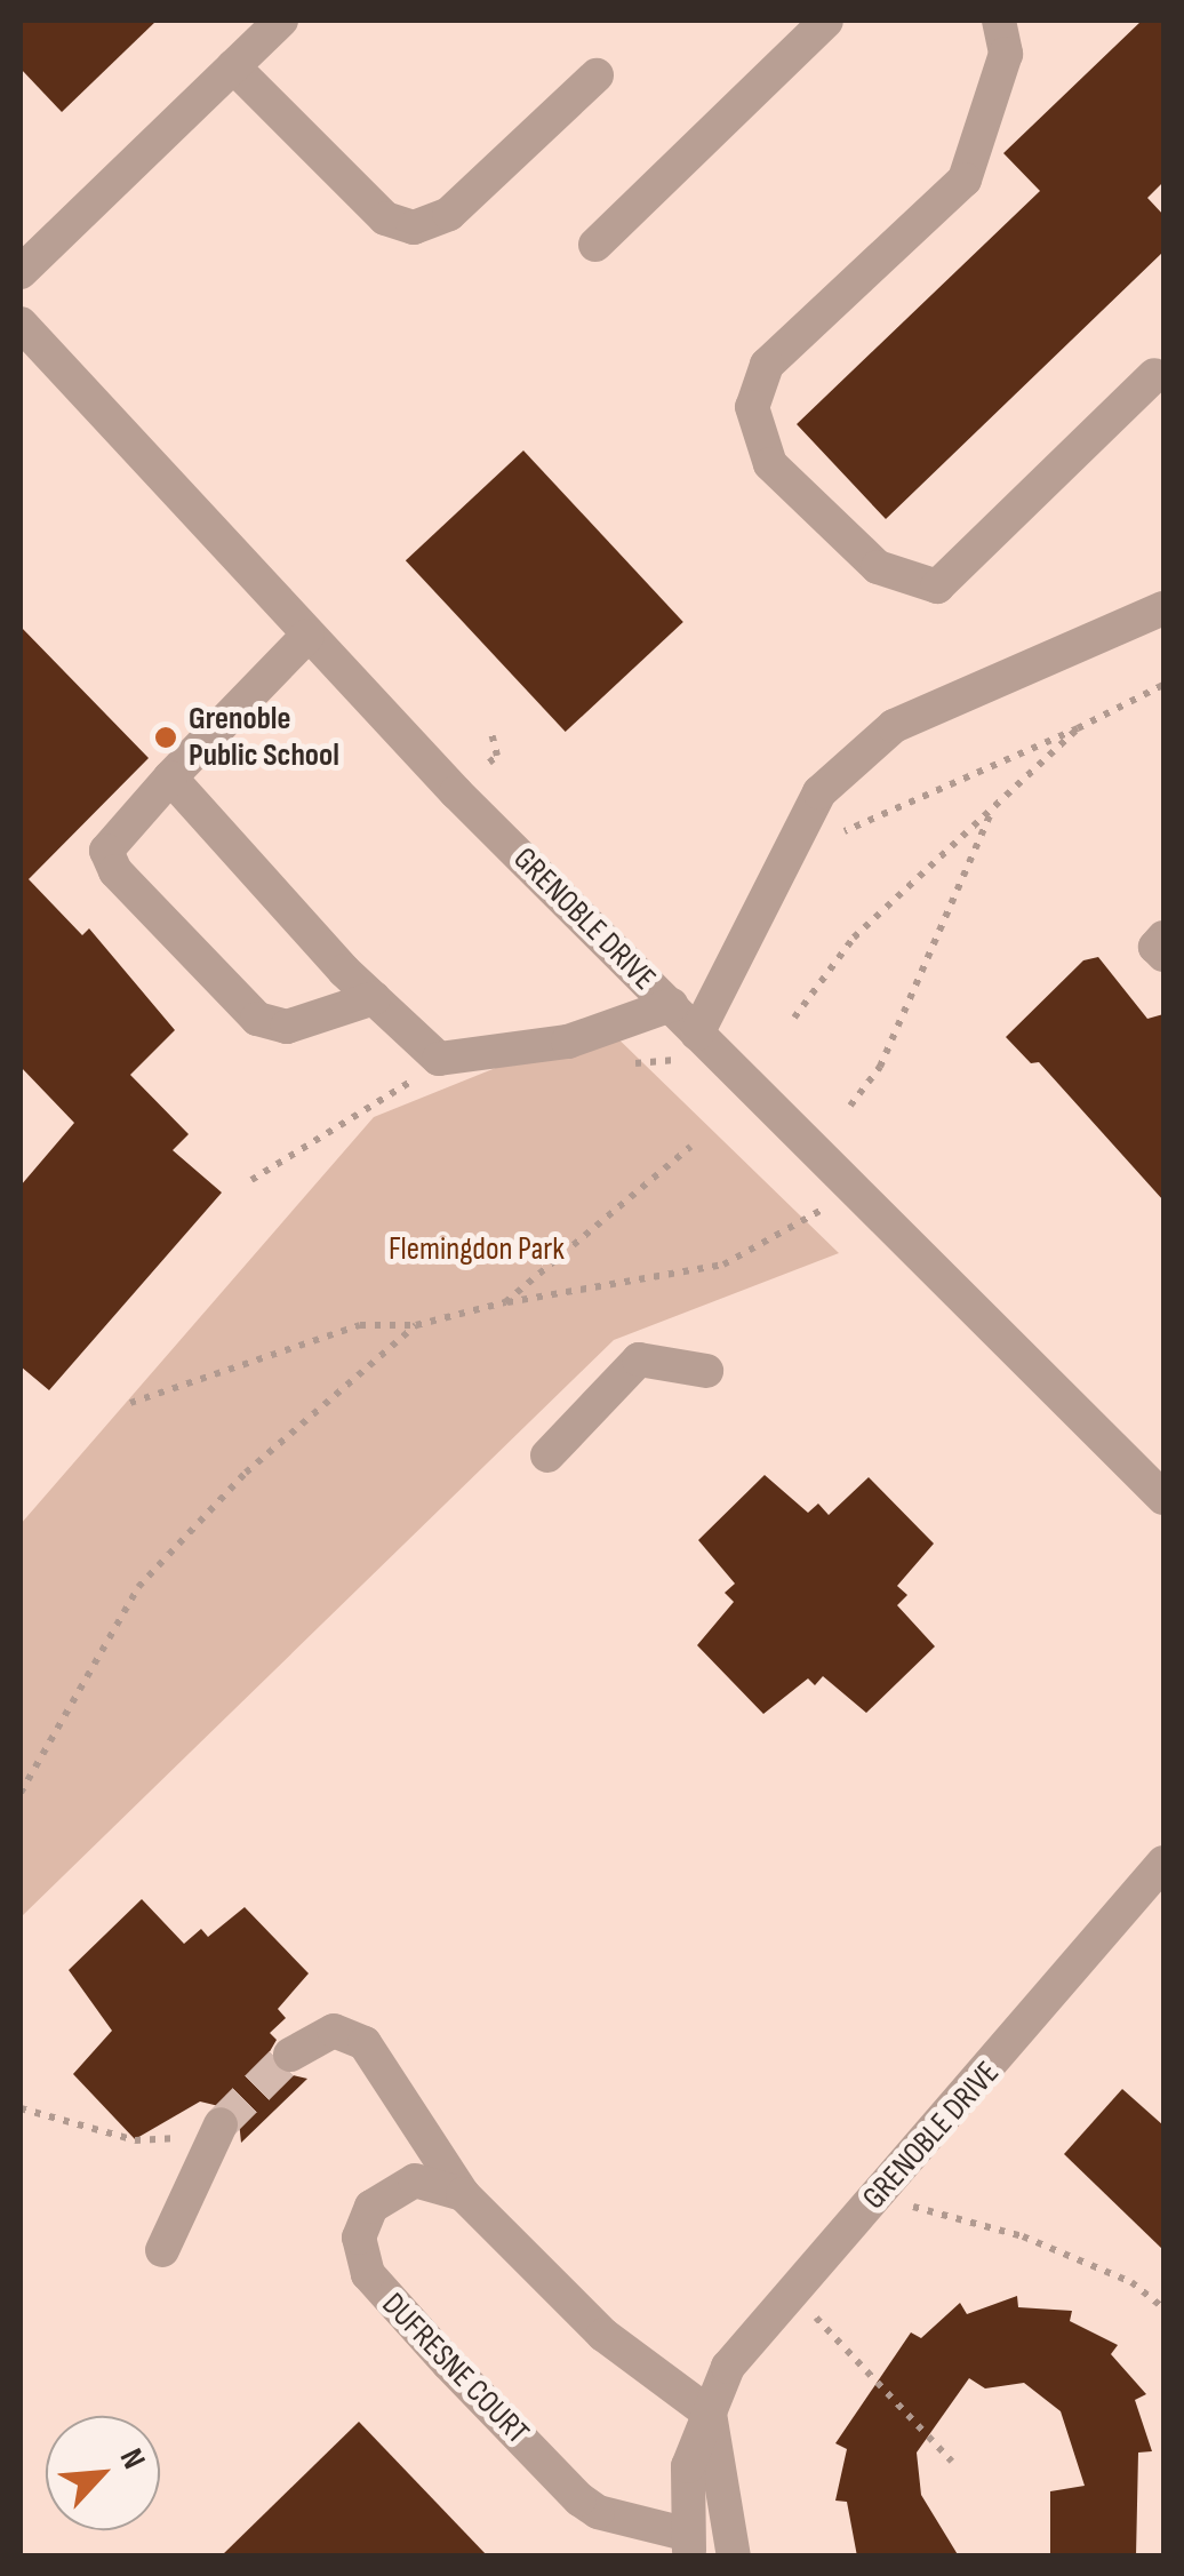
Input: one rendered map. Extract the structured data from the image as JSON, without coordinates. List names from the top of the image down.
{
  "streets": {
    "street": ["GRENOBLE DRIVE", "DUFRESNE COURT"]
  },
  "crossings": [
    ["GRENOBLE DRIVE", "DUFRESNE COURT"]
  ],
  "parks": ["Flemingdon Park"],
  "places": ["Grenoble Public School"],
  "north": "top right"
}
